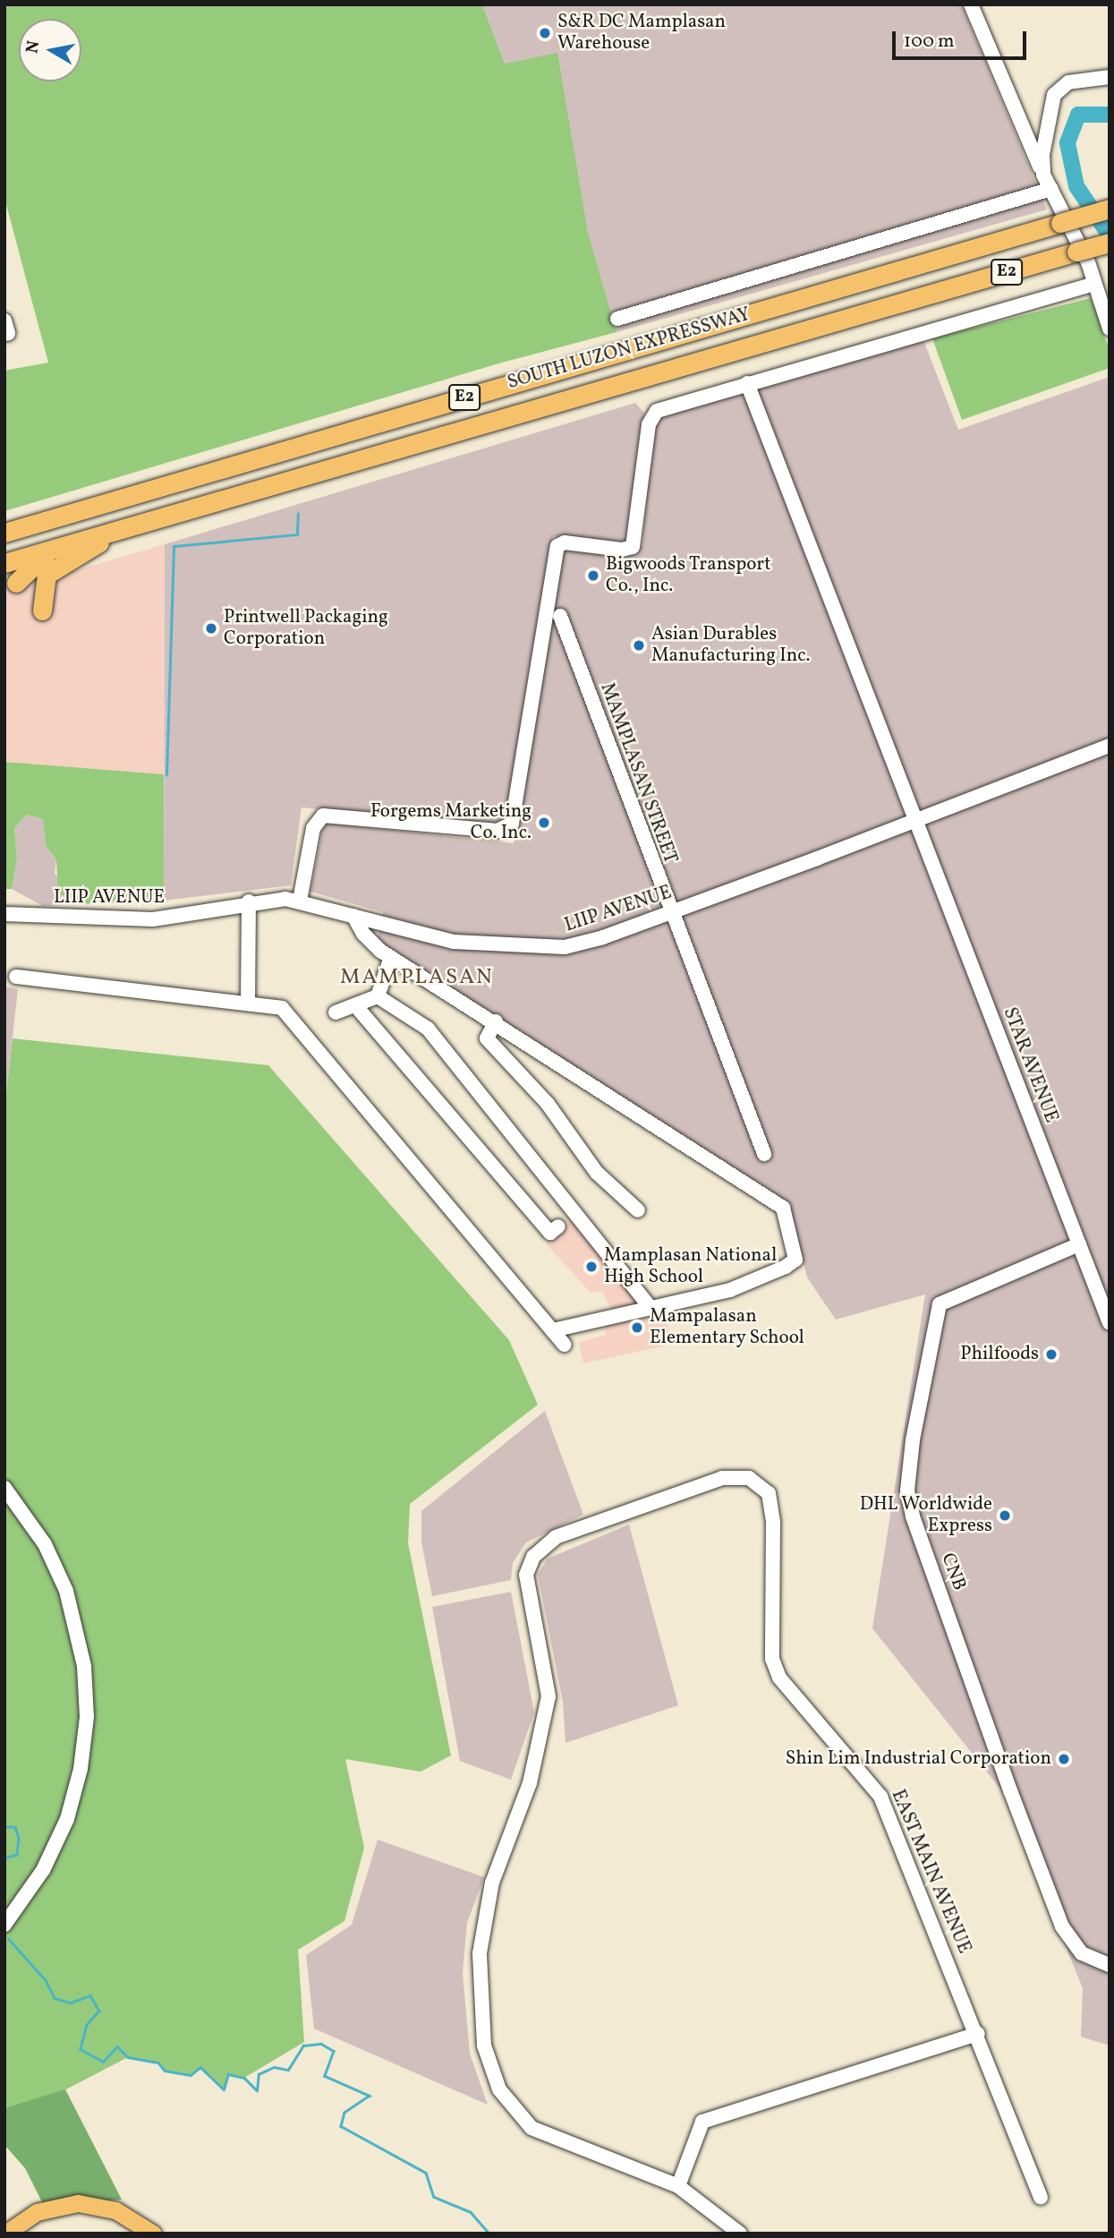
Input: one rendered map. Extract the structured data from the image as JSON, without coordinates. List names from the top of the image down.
{
  "streets": {
    "highway": ["E2", "SOUTH LUZON EXPRESSWAY"],
    "street": [
      "MAMPLASAN STREET",
      "LIIP AVENUE",
      "STAR AVENUE",
      "CNB",
      "EAST MAIN AVENUE"
    ]
  },
  "crossings": [
    ["MAMPLASAN STREET", "LIIP AVENUE"],
    ["LIIP AVENUE", "STAR AVENUE"],
    ["STAR AVENUE", "CNB"]
  ],
  "districts": ["MAMPLASAN"],
  "places": [
    "S&R DC Mamplasan Warehouse",
    "Bigwoods Transport Co., Inc.",
    "Printwell Packaging Corporation",
    "Asian Durables Manufacturing Inc.",
    "Forgems Marketing Co. Inc.",
    "Mamplasan National High School",
    "Mampalasan Elementary School",
    "Philfoods",
    "DHL Worldwide Express",
    "Shin Lim Industrial Corporation"
  ],
  "scale_bar": "100 m",
  "north": "left"
}
